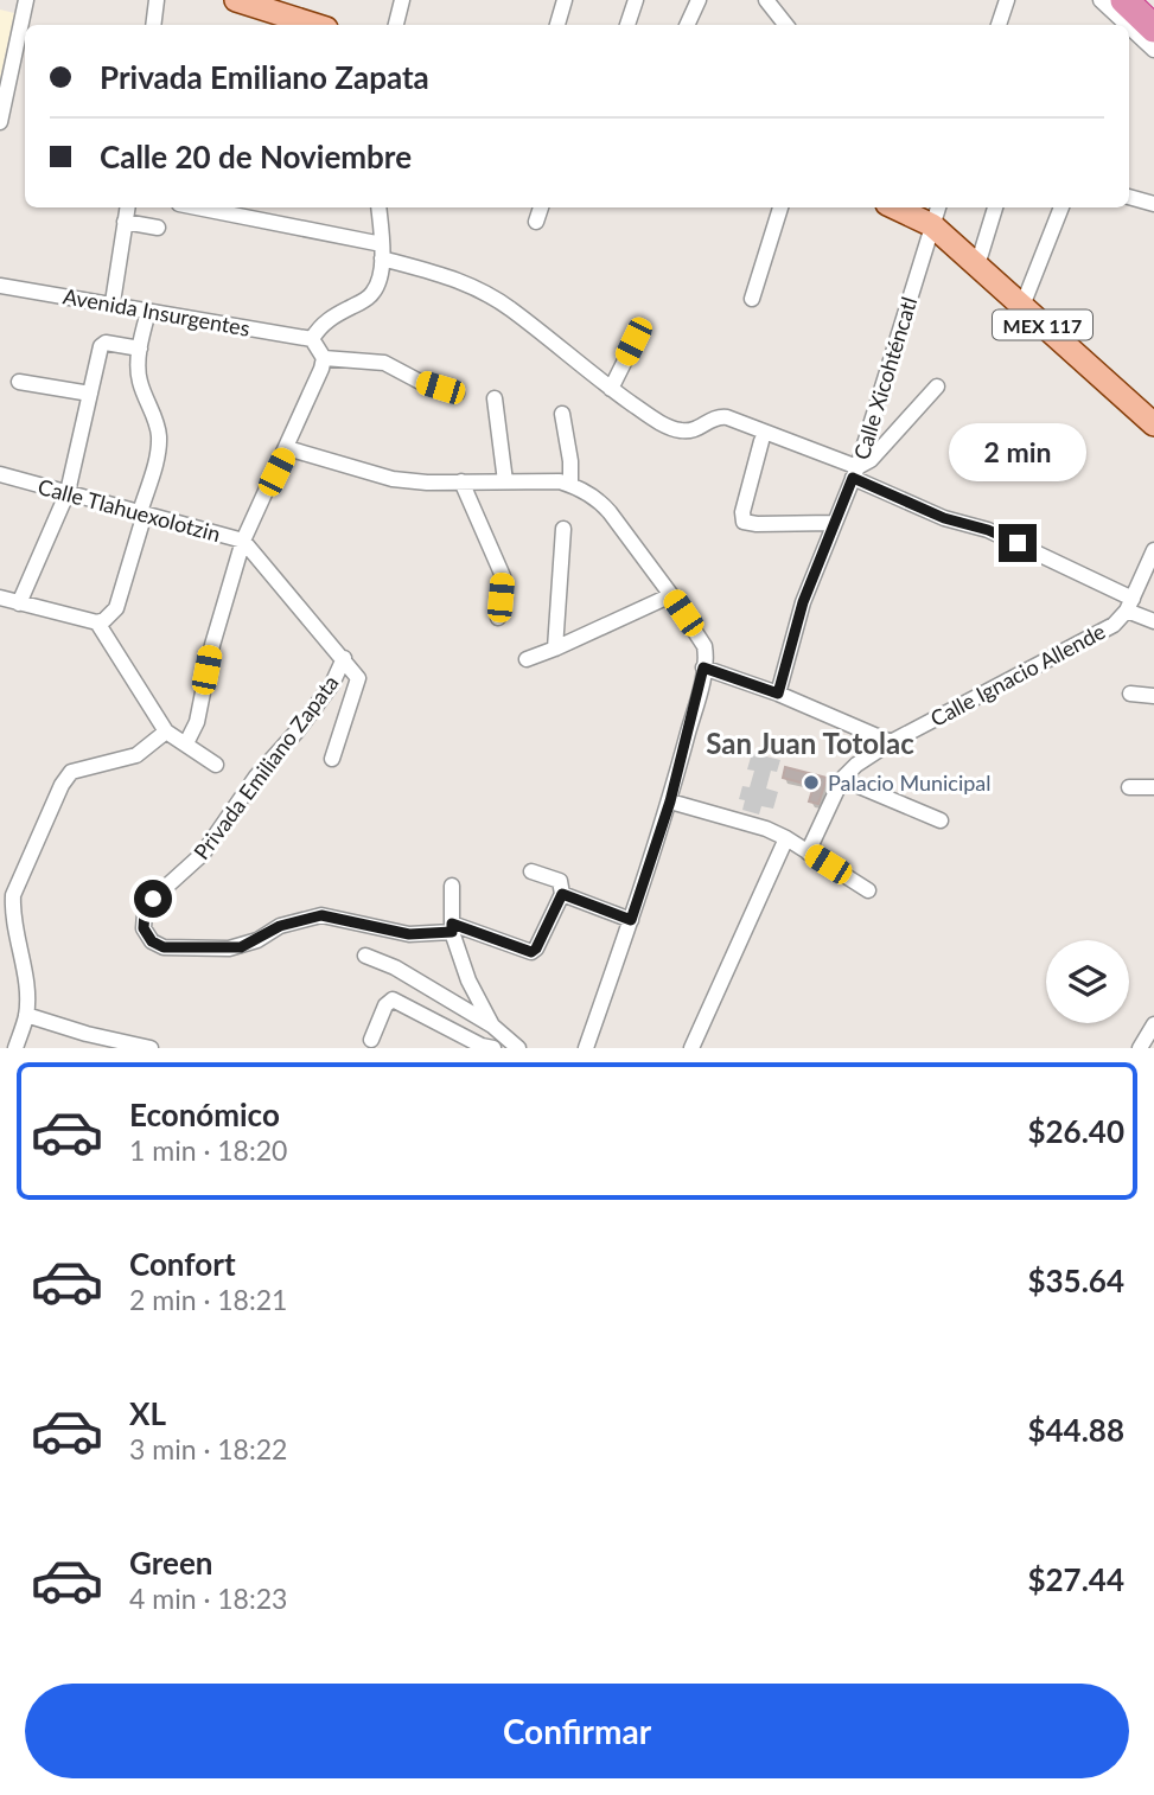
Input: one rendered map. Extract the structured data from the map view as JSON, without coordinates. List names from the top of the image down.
{
  "streets": {
    "main road": ["MEX 117"],
    "street": [
      "Avenida Insurgentes",
      "Calle Xicohténcatl",
      "Calle Tlahuexolotzin",
      "Calle Ignacio Allende",
      "Privada Emiliano Zapata"
    ]
  },
  "crossings": [
    ["MEX 117", "Calle Xicohténcatl"],
    ["Calle Tlahuexolotzin", "Privada Emiliano Zapata"]
  ],
  "districts": ["San Juan Totolac"],
  "places": ["Palacio Municipal"],
  "page": {
    "banner": ["Privada Emiliano Zapata", "Calle 20 de Noviembre"],
    "bubble": "2 min",
    "list": [
      {
        "name": "Económico",
        "note": "1 min · 18:20",
        "value": "$26.40"
      },
      {
        "name": "Confort",
        "note": "2 min · 18:21",
        "value": "$35.64"
      },
      {
        "name": "XL",
        "note": "3 min · 18:22",
        "value": "$44.88"
      },
      {
        "name": "Green",
        "note": "4 min · 18:23",
        "value": "$27.44"
      }
    ],
    "buttons": "Confirmar"
  }
}
